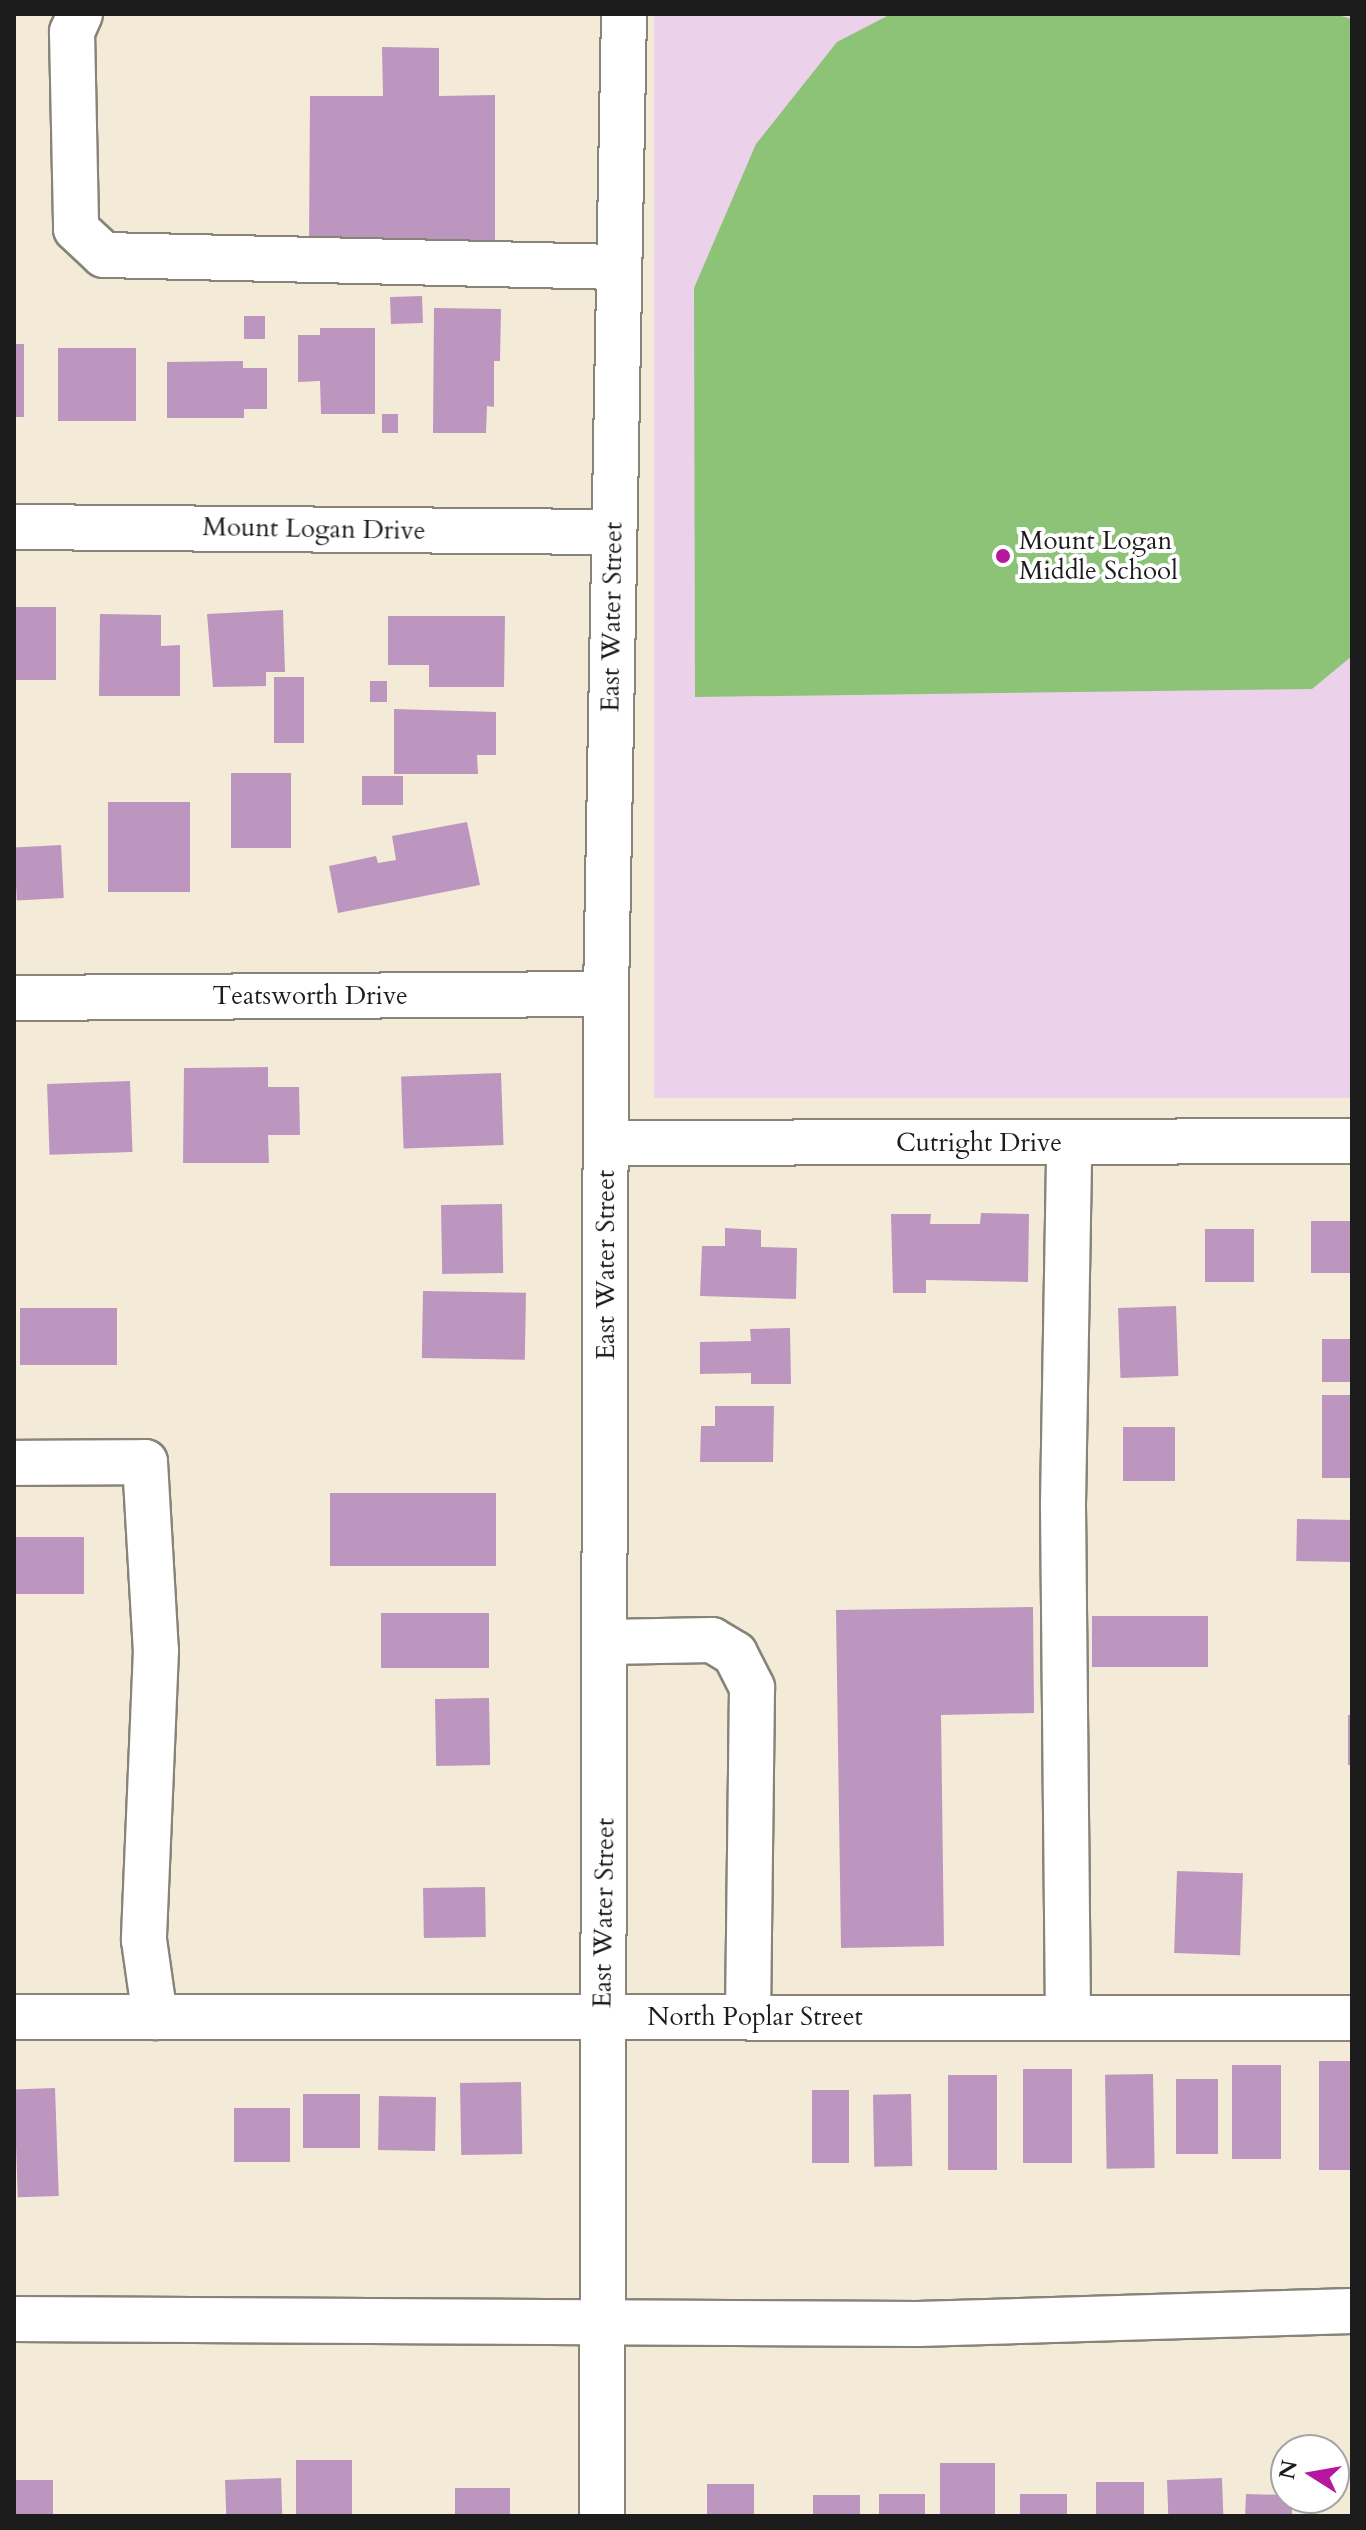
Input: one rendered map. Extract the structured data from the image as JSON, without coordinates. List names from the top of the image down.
{
  "streets": {
    "street": [
      "Mount Logan Drive",
      "East Water Street",
      "Teatsworth Drive",
      "Cutright Drive",
      "North Poplar Street"
    ]
  },
  "crossings": [
    ["Mount Logan Drive", "East Water Street"],
    ["East Water Street", "Teatsworth Drive"],
    ["East Water Street", "Cutright Drive"],
    ["East Water Street", "North Poplar Street"]
  ],
  "places": ["Mount Logan Middle School"],
  "north": "left"
}
